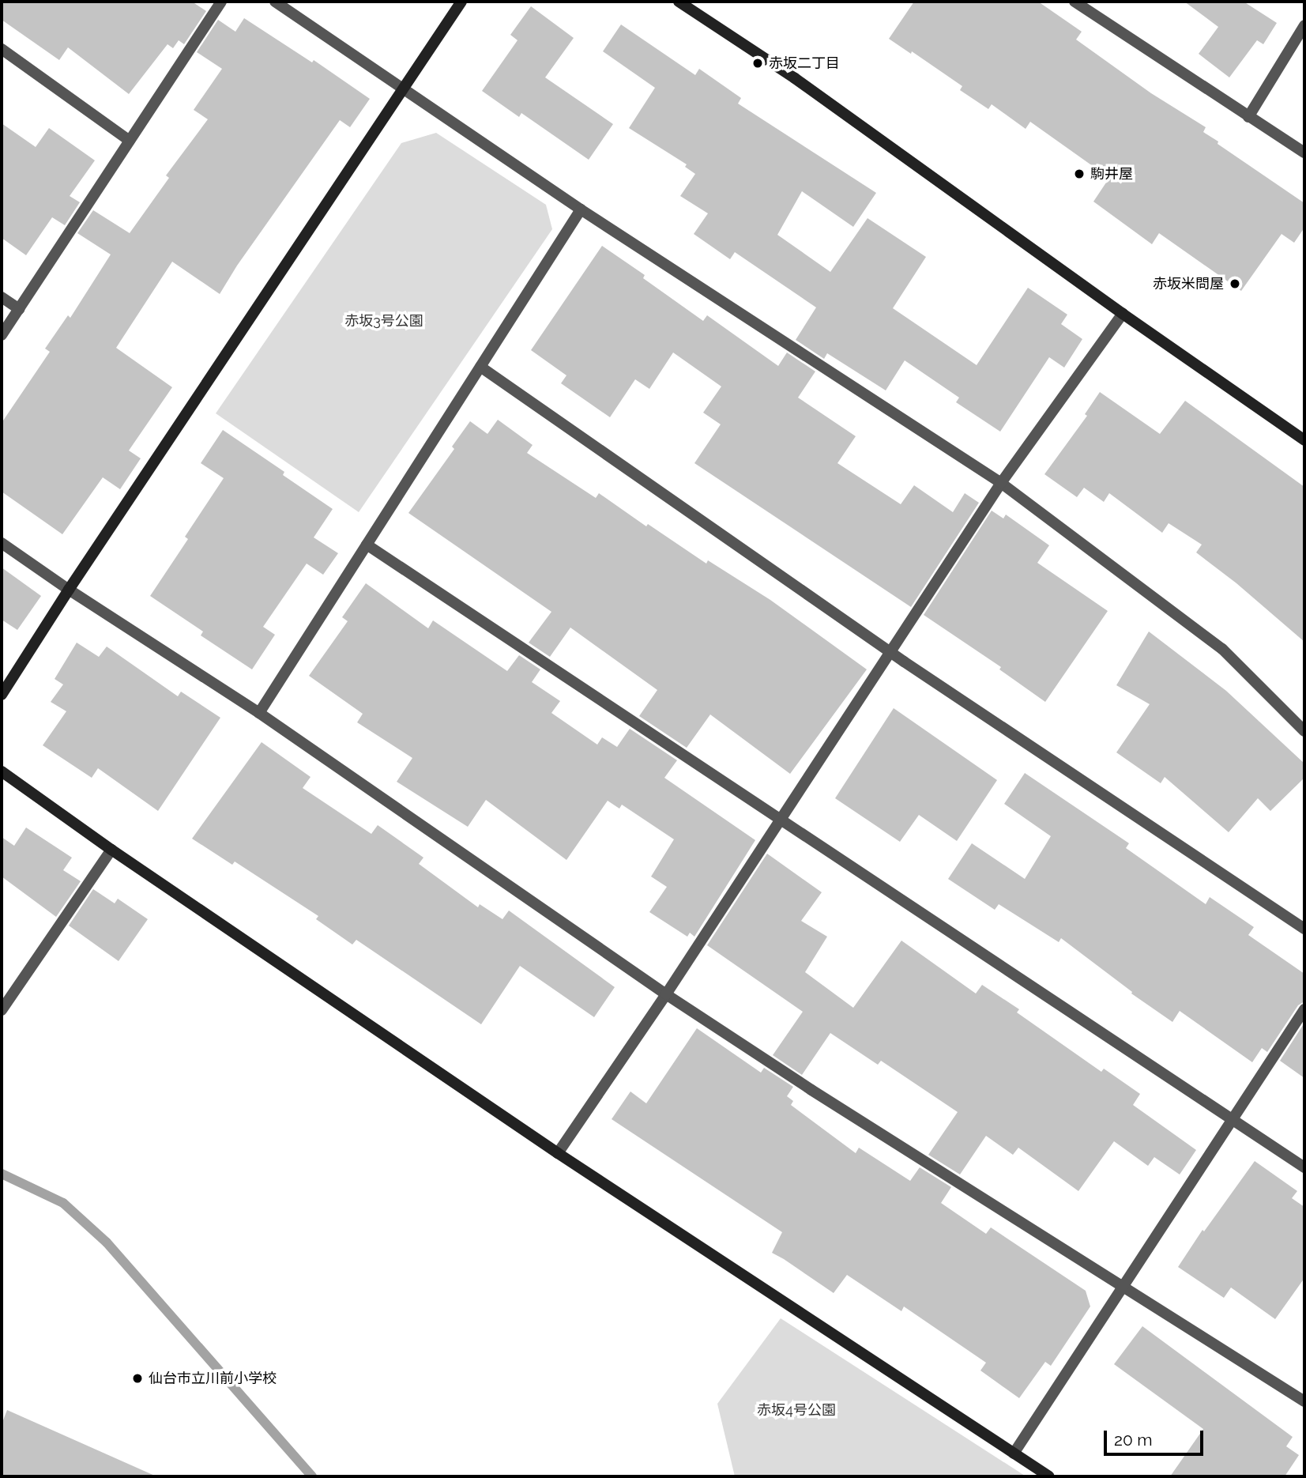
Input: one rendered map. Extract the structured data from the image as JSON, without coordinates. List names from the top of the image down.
{
  "parks": ["赤坂3号公園", "赤坂4号公園"],
  "places": [
    "赤坂二丁目",
    "駒井屋",
    "赤坂米問屋",
    "仙台市立川前小学校"
  ],
  "scale_bar": "20 m"
}
